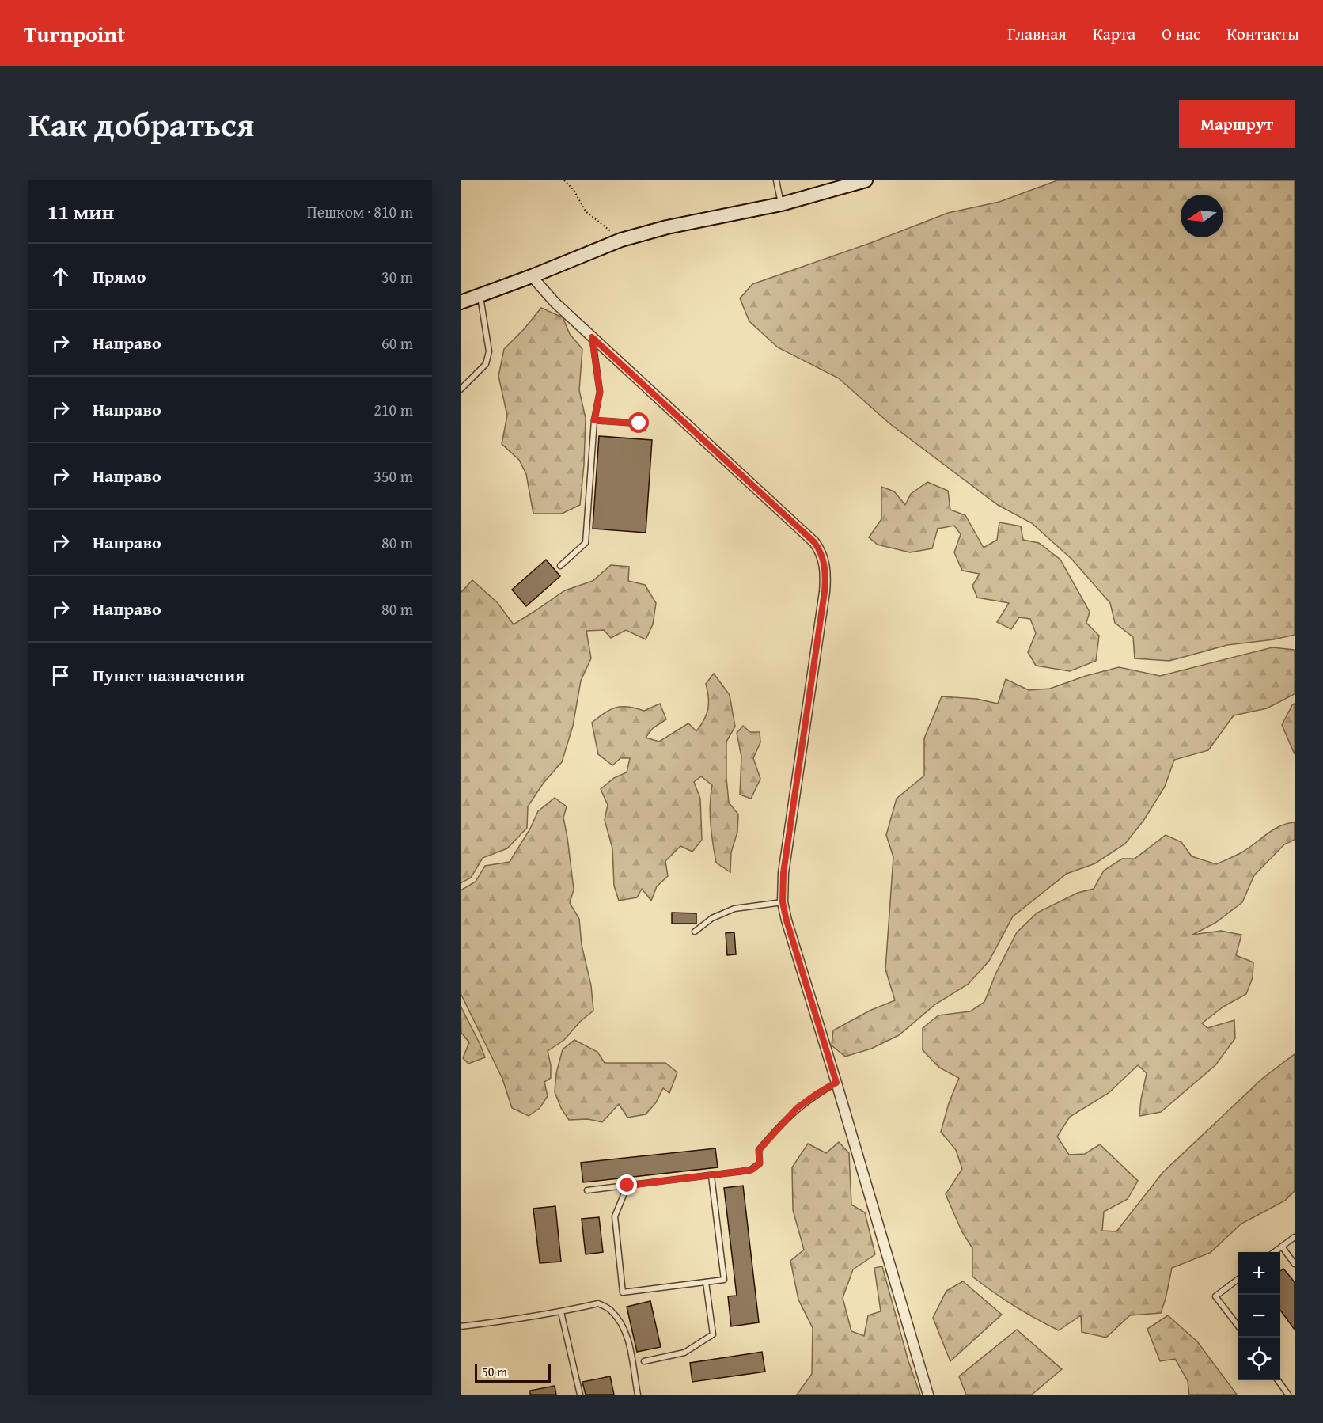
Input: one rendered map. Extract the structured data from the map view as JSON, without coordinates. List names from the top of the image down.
{
  "scale_bar": "50 m",
  "north": "left",
  "page": {
    "header": "Turnpoint",
    "nav": [
      "Главная",
      "Карта",
      "О нас",
      "Контакты"
    ],
    "title": "Как добраться",
    "buttons": "Маршрут",
    "heading": ["11 мин", "Пешком · 810 m"],
    "list": [
      ["Прямо", "30 m"],
      ["Направо", "60 m"],
      ["Направо", "210 m"],
      ["Направо", "350 m"],
      ["Направо", "80 m"],
      ["Направо", "80 m"],
      "Пункт назначения"
    ],
    "map_buttons": ["+", "−"],
    "scale": "50 m"
  }
}
